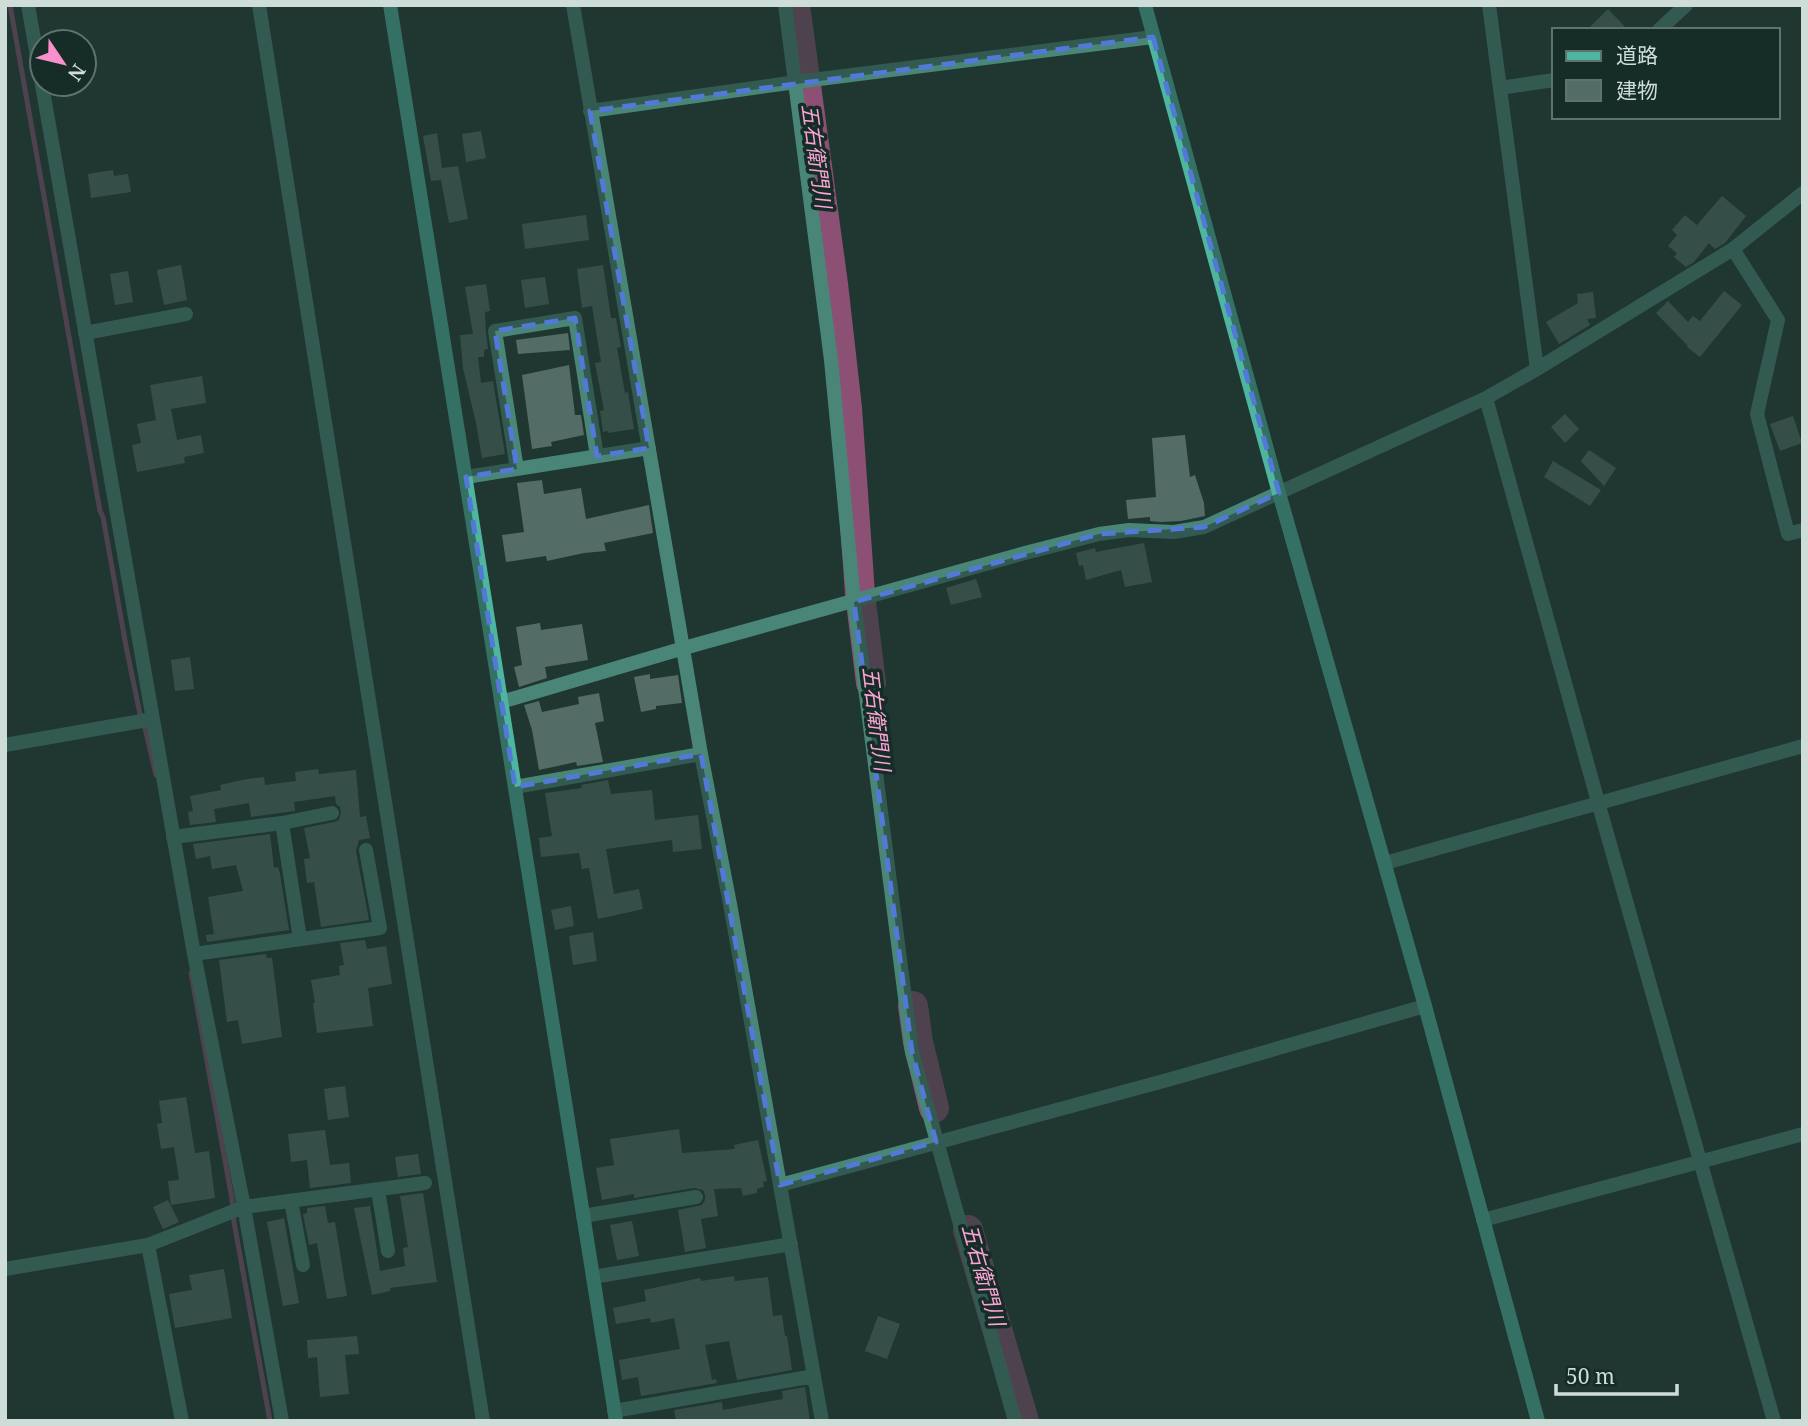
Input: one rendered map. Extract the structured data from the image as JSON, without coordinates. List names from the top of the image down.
{
  "water": ["五右衛門川"],
  "legend": ["道路", "建物"],
  "scale_bar": "50 m",
  "north": "bottom right"
}
